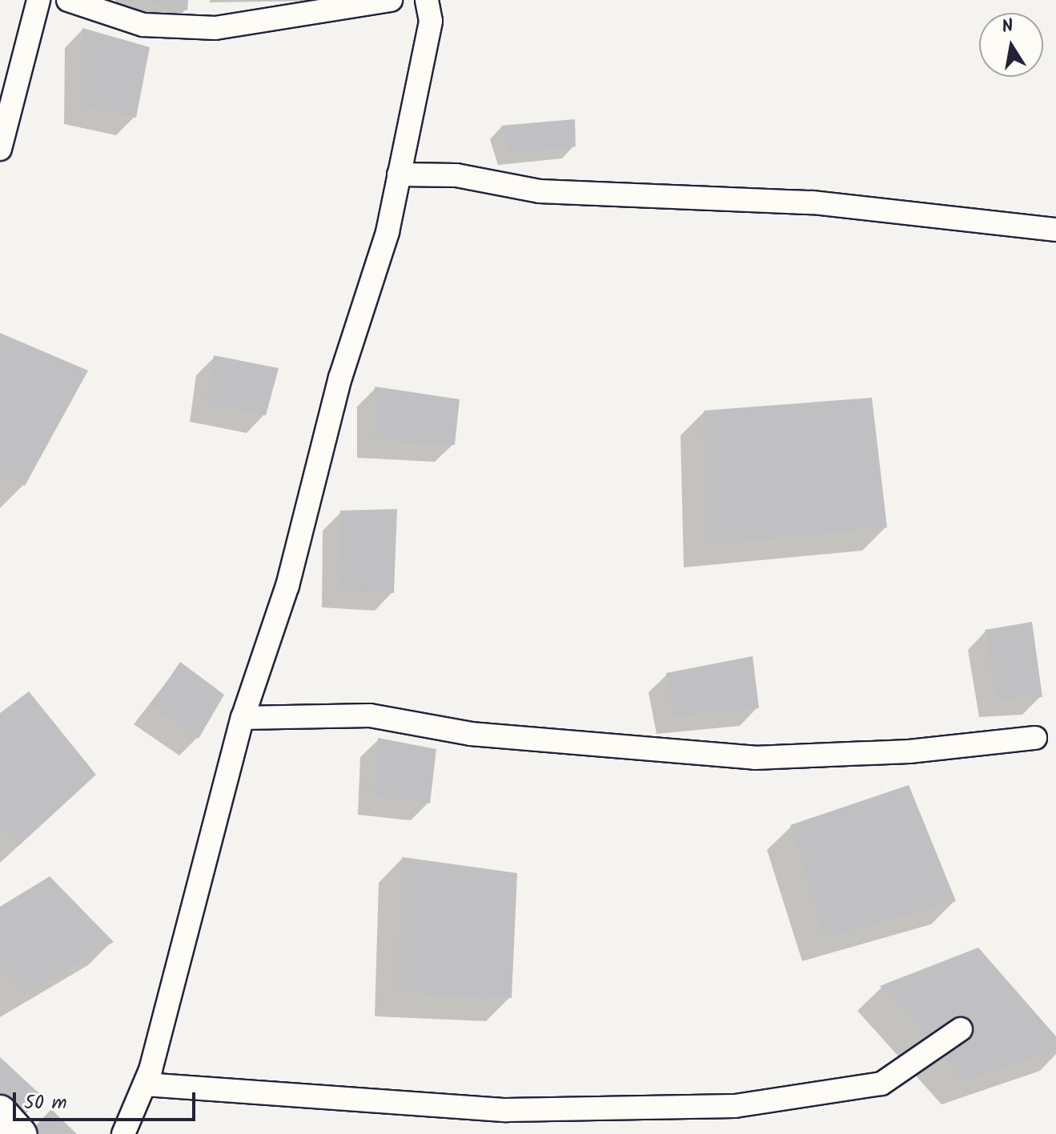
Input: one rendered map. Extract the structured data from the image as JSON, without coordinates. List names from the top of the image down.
{
  "scale_bar": "50 m",
  "north": "top"
}
